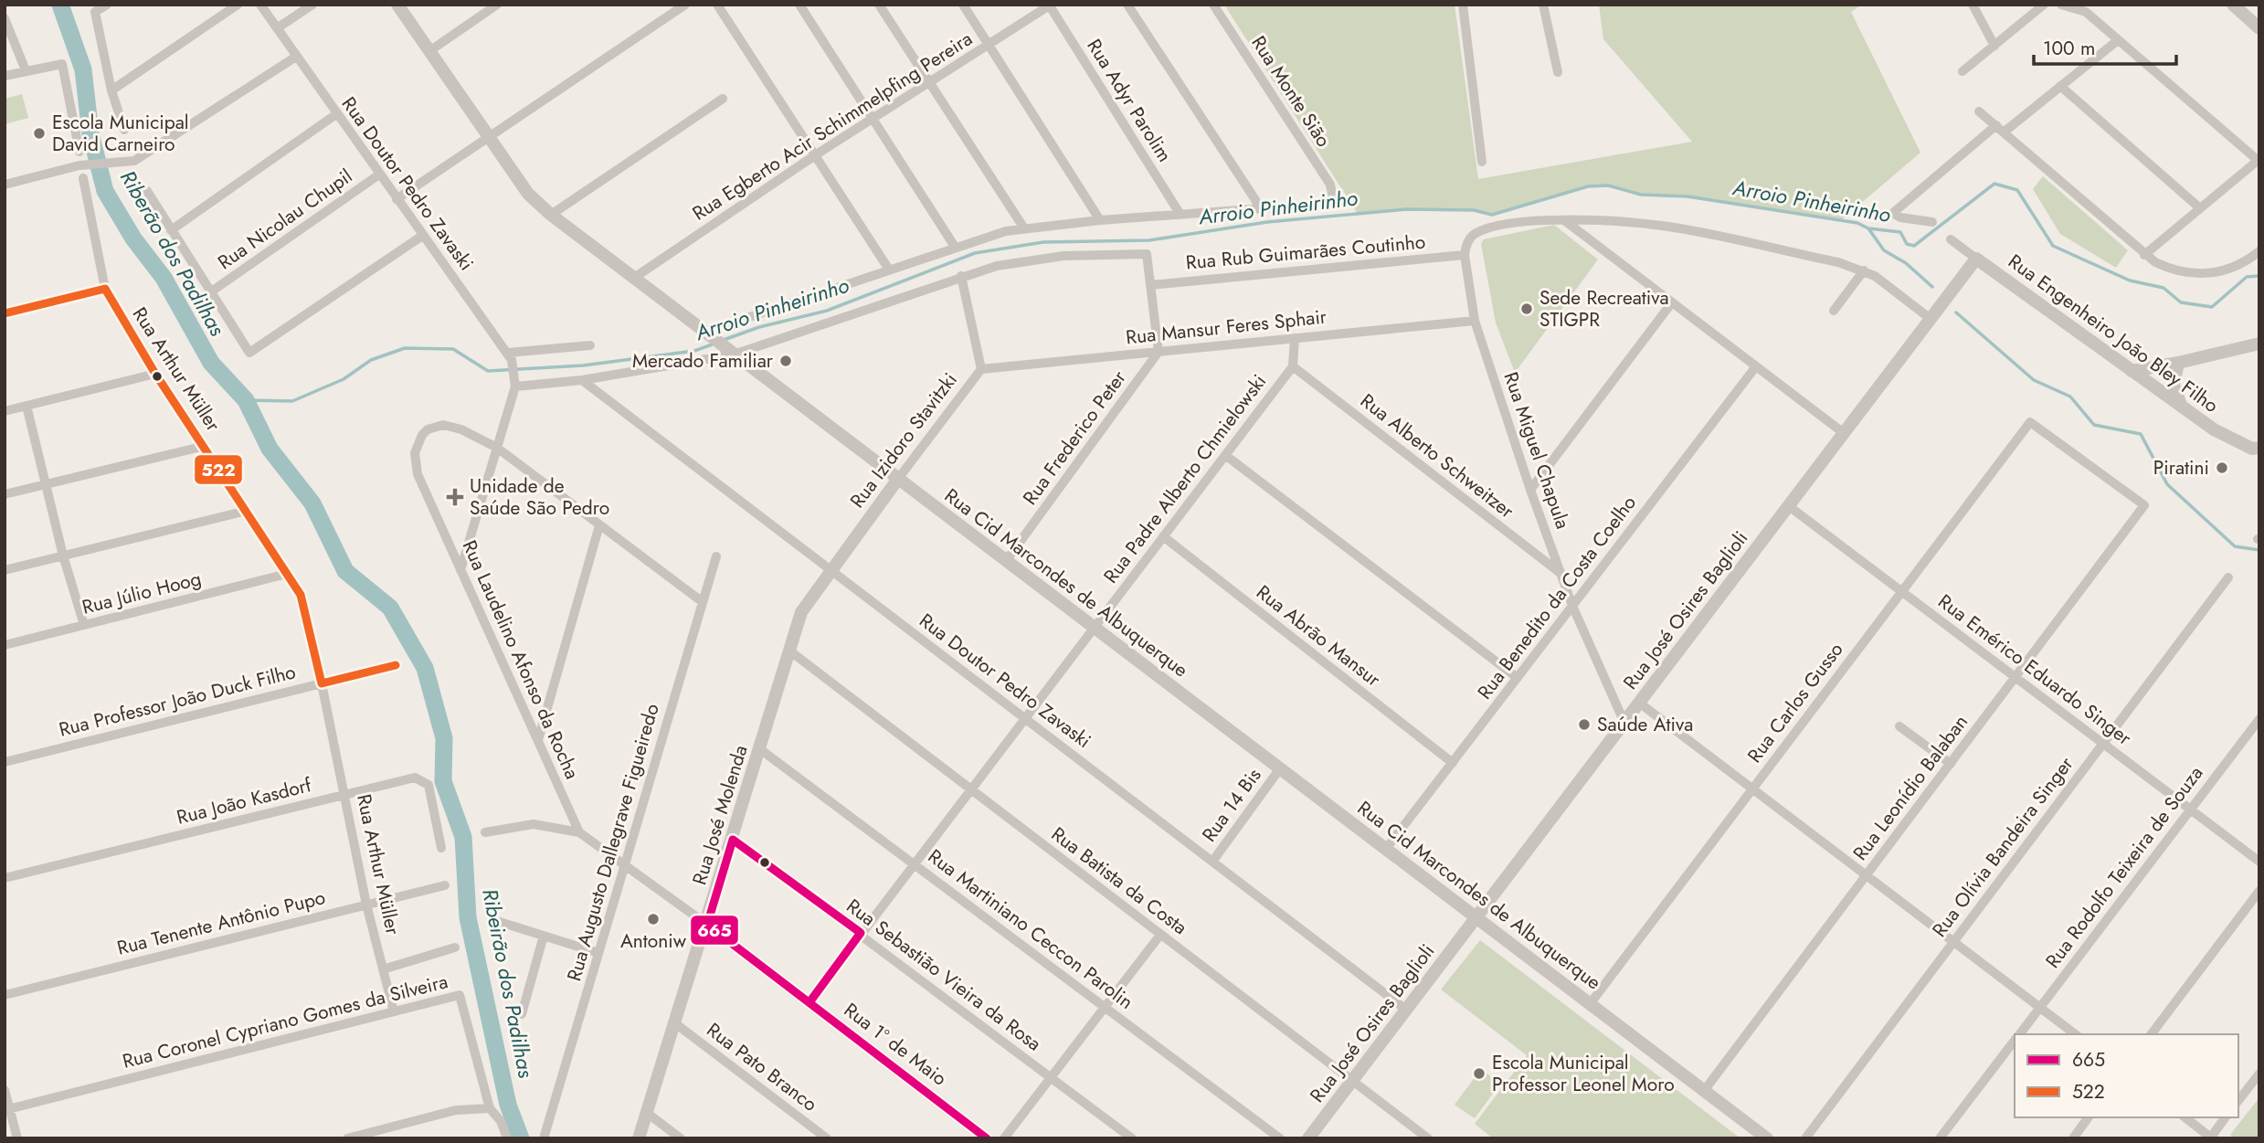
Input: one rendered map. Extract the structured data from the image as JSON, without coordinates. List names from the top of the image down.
{
  "streets": {
    "street": [
      "Rua Monte Sião",
      "Rua Adyr Parolim",
      "Rua Egberto Acir Schimmelpfing Pereira",
      "Rua Doutor Pedro Zavaski",
      "Rua Nicolau Chupil",
      "Rua Rub Guimarães Coutinho",
      "Rua Mansur Feres Sphair",
      "Rua Engenheiro João Bley Filho",
      "Rua Arthur Müller",
      "Rua Frederico Peter",
      "Rua Izidoro Stavitzki",
      "Rua Miguel Chapula",
      "Rua Alberto Schweitzer",
      "Rua Padre Alberto Chmielowski",
      "Rua Cid Marcondes de Albuquerque",
      "Rua Júlio Hoog",
      "Rua Benedito da Costa Coelho",
      "Rua José Osires Baglioli",
      "Rua Abrão Mansur",
      "Rua Laudelino Afonso da Rocha",
      "Rua Emérico Eduardo Singer",
      "Rua Professor João Duck Filho",
      "Rua Carlos Gusso",
      "Rua Leonídio Balaban",
      "Rua João Kasdorf",
      "Rua 14 Bis",
      "Rua José Molenda",
      "Rua Augusto Dallegrave Figueiredo",
      "Rua Olívia Bandeira Singer",
      "Rua Rodolfo Teixeira de Souza",
      "Rua Batista da Costa",
      "Rua Tenente Antônio Pupo",
      "Rua Martiniano Ceccon Parolin",
      "Rua Sebastião Vieira da Rosa",
      "Rua Coronel Cypriano Gomes da Silveira",
      "Rua 1º de Maio",
      "Rua Pato Branco"
    ]
  },
  "crossings": [
    ["Rua Adyr Parolim", "Rua Egberto Acir Schimmelpfing Pereira"],
    ["Rua Egberto Acir Schimmelpfing Pereira", "Rua Cid Marcondes de Albuquerque"],
    ["Rua Doutor Pedro Zavaski", "Rua Nicolau Chupil"],
    ["Rua Doutor Pedro Zavaski", "Rua Izidoro Stavitzki"],
    ["Rua Doutor Pedro Zavaski", "Rua Padre Alberto Chmielowski"],
    ["Rua Doutor Pedro Zavaski", "Rua José Osires Baglioli"],
    ["Rua Doutor Pedro Zavaski", "Rua 14 Bis"],
    ["Rua Rub Guimarães Coutinho", "Rua Miguel Chapula"],
    ["Rua Mansur Feres Sphair", "Rua Frederico Peter"],
    ["Rua Mansur Feres Sphair", "Rua Izidoro Stavitzki"],
    ["Rua Mansur Feres Sphair", "Rua Miguel Chapula"],
    ["Rua Mansur Feres Sphair", "Rua Padre Alberto Chmielowski"],
    ["Rua Engenheiro João Bley Filho", "Rua José Osires Baglioli"],
    ["Rua Arthur Müller", "Rua Júlio Hoog"],
    ["Rua Arthur Müller", "Rua Professor João Duck Filho"],
    ["Rua Arthur Müller", "Rua João Kasdorf"],
    ["Rua Arthur Müller", "Rua Tenente Antônio Pupo"],
    ["Rua Arthur Müller", "Rua Coronel Cypriano Gomes da Silveira"],
    ["Rua Frederico Peter", "Rua Cid Marcondes de Albuquerque"],
    ["Rua Izidoro Stavitzki", "Rua Cid Marcondes de Albuquerque"],
    ["Rua Izidoro Stavitzki", "Rua José Molenda"],
    ["Rua Miguel Chapula", "Rua Alberto Schweitzer"],
    ["Rua Miguel Chapula", "Rua Benedito da Costa Coelho"],
    ["Rua Miguel Chapula", "Rua José Osires Baglioli"],
    ["Rua Alberto Schweitzer", "Rua Padre Alberto Chmielowski"],
    ["Rua Padre Alberto Chmielowski", "Rua Cid Marcondes de Albuquerque"],
    ["Rua Padre Alberto Chmielowski", "Rua Abrão Mansur"],
    ["Rua Padre Alberto Chmielowski", "Rua Batista da Costa"],
    ["Rua Padre Alberto Chmielowski", "Rua Martiniano Ceccon Parolin"],
    ["Rua Padre Alberto Chmielowski", "Rua Sebastião Vieira da Rosa"],
    ["Rua Padre Alberto Chmielowski", "Rua 1º de Maio"],
    ["Rua Cid Marcondes de Albuquerque", "Rua Benedito da Costa Coelho"],
    ["Rua Cid Marcondes de Albuquerque", "Rua José Osires Baglioli"],
    ["Rua Cid Marcondes de Albuquerque", "Rua Carlos Gusso"],
    ["Rua Cid Marcondes de Albuquerque", "Rua Leonídio Balaban"],
    ["Rua Cid Marcondes de Albuquerque", "Rua 14 Bis"],
    ["Rua Benedito da Costa Coelho", "Rua Abrão Mansur"],
    ["Rua José Osires Baglioli", "Rua Emérico Eduardo Singer"],
    ["Rua José Osires Baglioli", "Rua Batista da Costa"],
    ["Rua Laudelino Afonso da Rocha", "Rua Augusto Dallegrave Figueiredo"],
    ["Rua Laudelino Afonso da Rocha", "Rua 1º de Maio"],
    ["Rua Emérico Eduardo Singer", "Rua Carlos Gusso"],
    ["Rua Emérico Eduardo Singer", "Rua Leonídio Balaban"],
    ["Rua Emérico Eduardo Singer", "Rua Olívia Bandeira Singer"],
    ["Rua Emérico Eduardo Singer", "Rua Rodolfo Teixeira de Souza"],
    ["Rua Carlos Gusso", "Rua Leonídio Balaban"],
    ["Rua José Molenda", "Rua Batista da Costa"],
    ["Rua José Molenda", "Rua Martiniano Ceccon Parolin"],
    ["Rua José Molenda", "Rua Sebastião Vieira da Rosa"],
    ["Rua José Molenda", "Rua 1º de Maio"],
    ["Rua José Molenda", "Rua Pato Branco"],
    ["Rua Augusto Dallegrave Figueiredo", "Rua 1º de Maio"]
  ],
  "water": ["Arroio Pinheirinho", "Riberão dos Padilhas", "Ribeirão dos Padilhas"],
  "places": {
    "other": [
      "Escola Municipal David Carneiro",
      "Sede Recreativa STIGPR",
      "Mercado Familiar",
      "Piratini",
      "Saúde Ativa",
      "Antoniw",
      "Escola Municipal Professor Leonel Moro"
    ],
    "health": ["Unidade de Saúde São Pedro"]
  },
  "lines": ["transit line 522", "transit line 665"],
  "legend": ["665", "522"],
  "scale_bar": "100 m"
}
